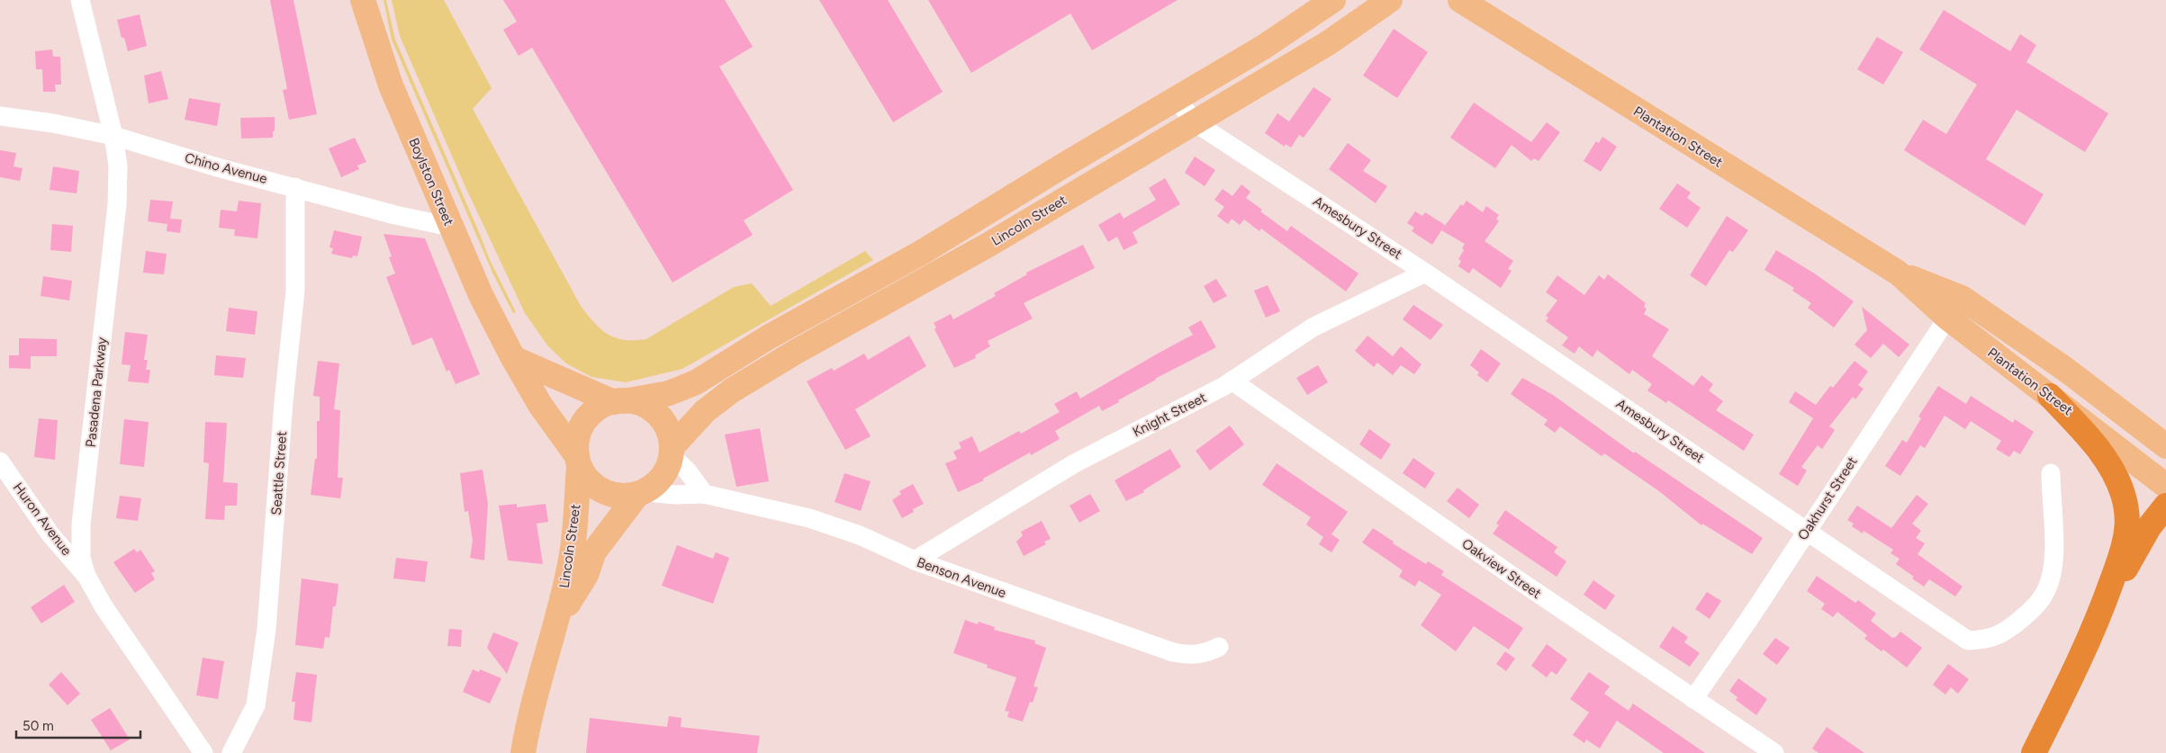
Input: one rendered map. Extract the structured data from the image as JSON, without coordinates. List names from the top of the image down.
{
  "streets": {
    "main road": ["Plantation Street", "Boylston Street", "Lincoln Street"],
    "street": [
      "Chino Avenue",
      "Amesbury Street",
      "Pasadena Parkway",
      "Knight Street",
      "Seattle Street",
      "Oakhurst Street",
      "Huron Avenue",
      "Oakview Street",
      "Benson Avenue"
    ]
  },
  "crossings": [
    ["Plantation Street", "Oakhurst Street"],
    ["Chino Avenue", "Boylston Street"],
    ["Chino Avenue", "Pasadena Parkway"],
    ["Chino Avenue", "Seattle Street"],
    ["Boylston Street", "Lincoln Street"],
    ["Boylston Street", "Benson Avenue"],
    ["Lincoln Street", "Amesbury Street"],
    ["Lincoln Street", "Benson Avenue"],
    ["Amesbury Street", "Knight Street"],
    ["Amesbury Street", "Oakhurst Street"],
    ["Pasadena Parkway", "Huron Avenue"],
    ["Knight Street", "Oakview Street"],
    ["Knight Street", "Benson Avenue"],
    ["Oakhurst Street", "Oakview Street"]
  ],
  "scale_bar": "50 m"
}
